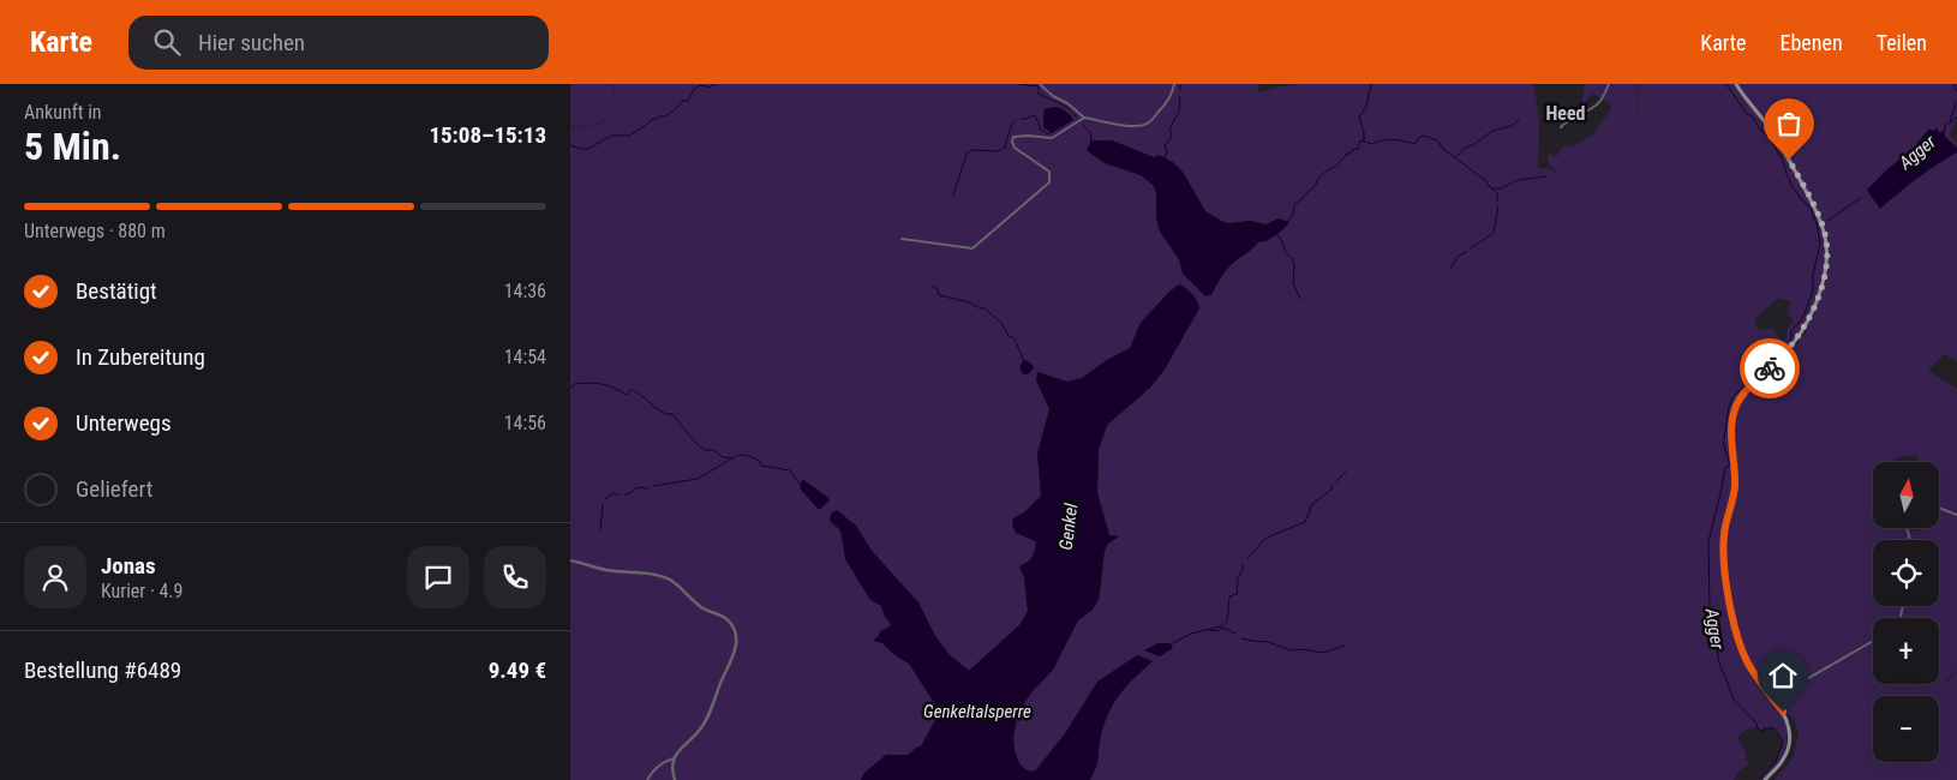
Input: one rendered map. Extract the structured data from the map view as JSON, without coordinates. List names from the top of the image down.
{
  "districts": ["Heed"],
  "water": ["Agger", "Genkel", "Genkeltalsperre"],
  "north": "top",
  "page": {
    "header": "Karte",
    "search": "Hier suchen",
    "nav": ["Karte", "Ebenen", "Teilen"],
    "heading": ["5 Min.", "Ankunft in", "15:08–15:13"],
    "panel": [
      "Jonas",
      "Kurier · 4.9",
      "Bestellung #6489",
      "9.49 €"
    ],
    "bar": "Unterwegs · 880 m",
    "list": [
      ["Bestätigt", "14:36"],
      ["In Zubereitung", "14:54"],
      ["Unterwegs", "14:56"],
      "Geliefert"
    ],
    "map_buttons": ["+", "−"]
  }
}
